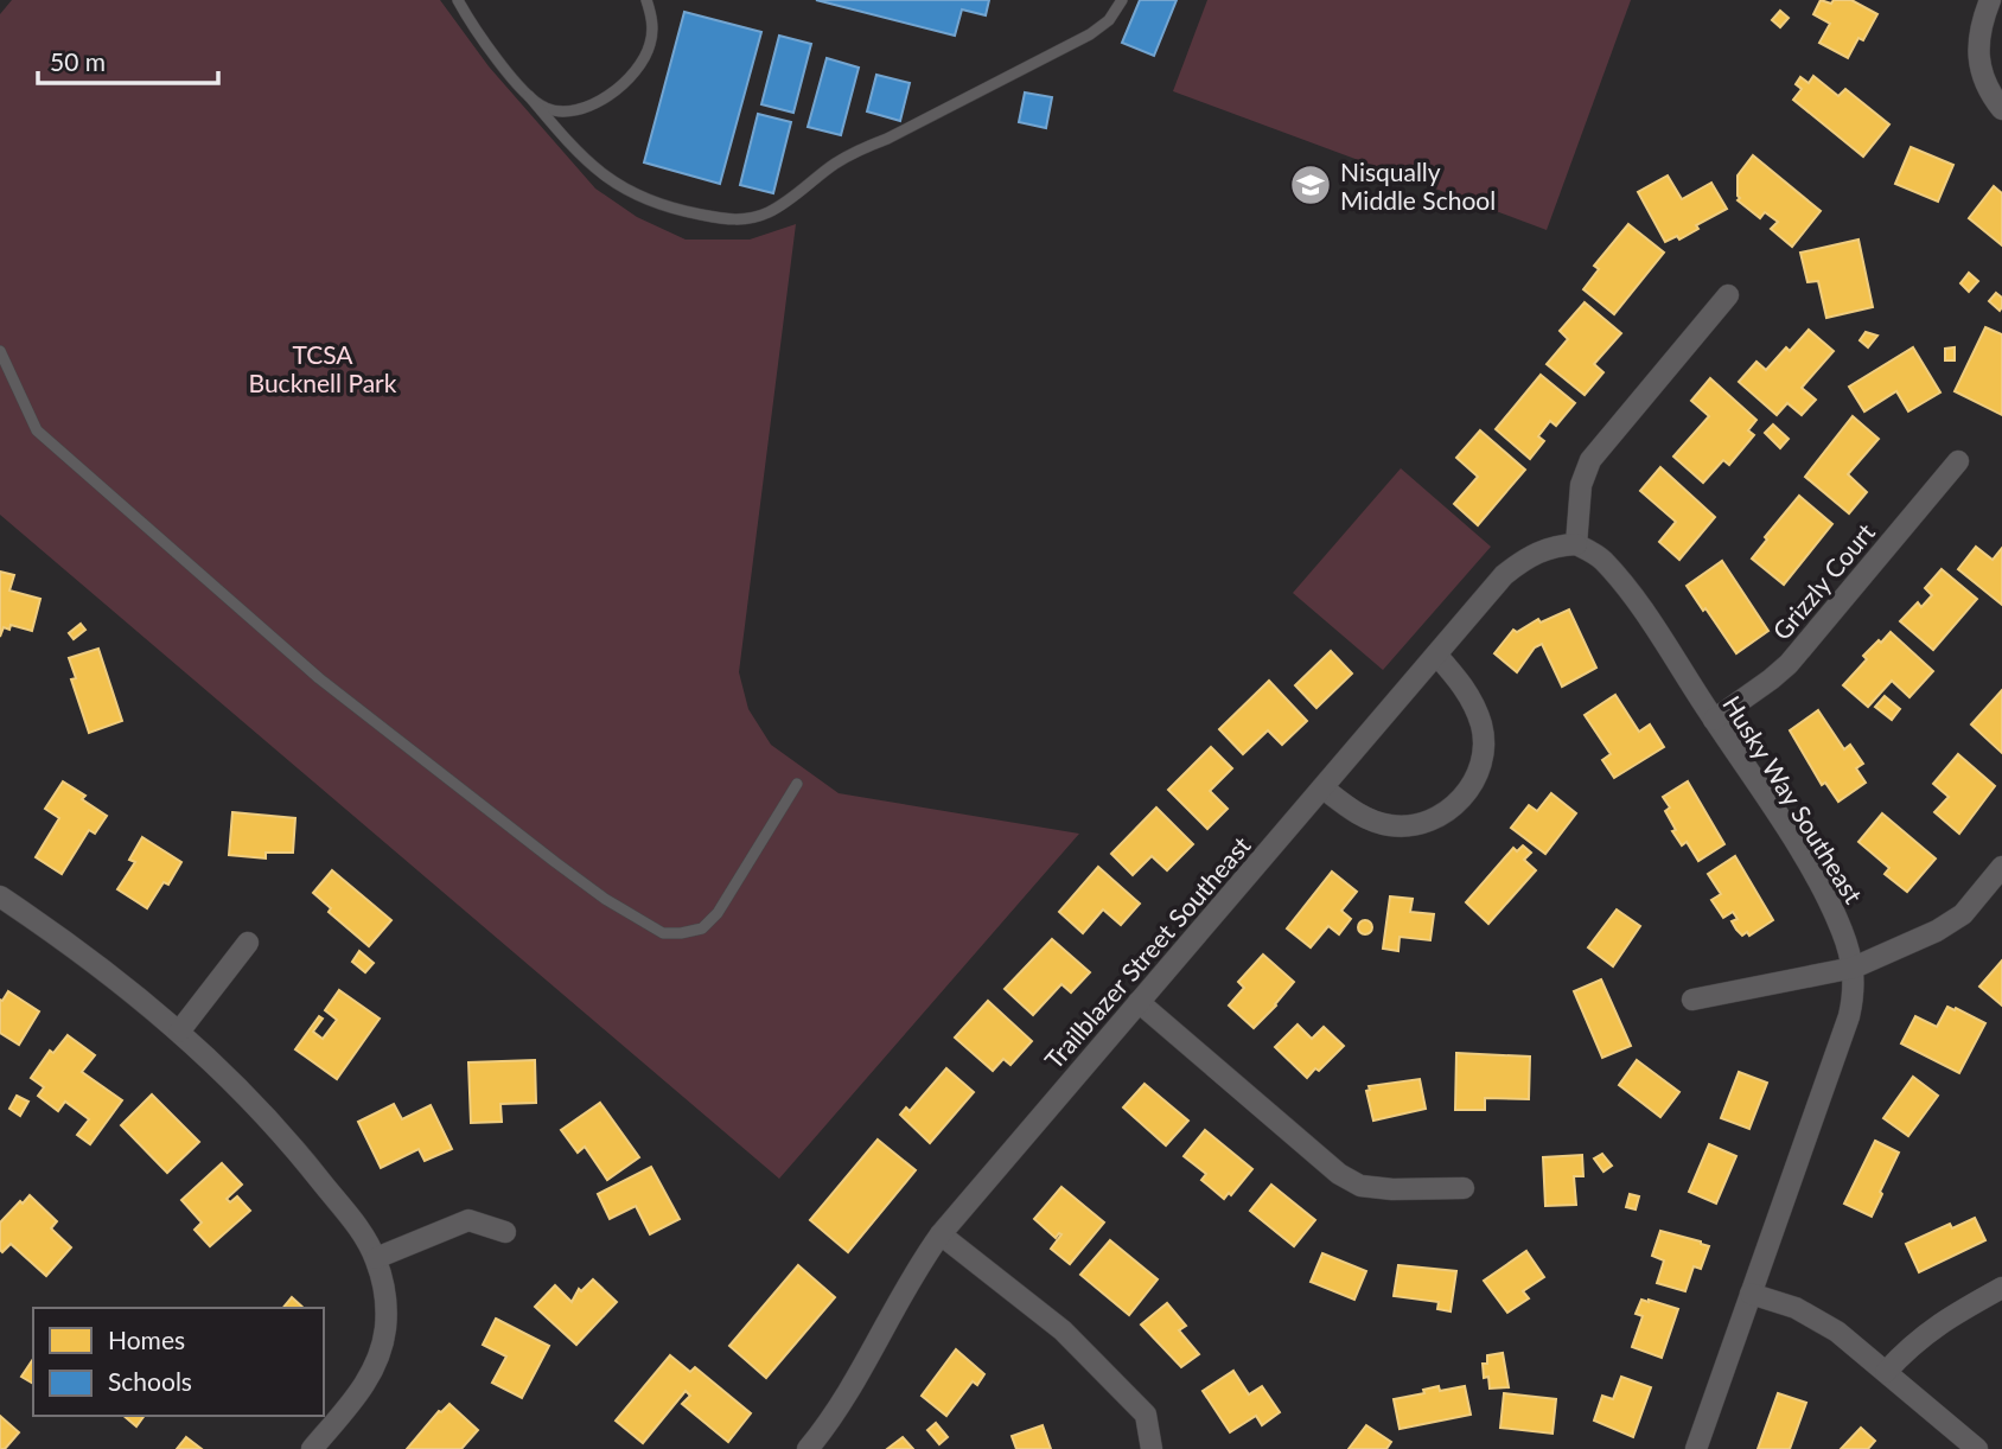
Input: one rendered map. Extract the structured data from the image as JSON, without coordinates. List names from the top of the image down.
{
  "streets": {
    "street": ["Grizzly Court", "Husky Way Southeast", "Trailblazer Street Southeast"]
  },
  "crossings": [
    ["Grizzly Court", "Husky Way Southeast"],
    ["Husky Way Southeast", "Trailblazer Street Southeast"]
  ],
  "parks": ["TCSA Bucknell Park"],
  "places": {
    "school or university": ["Nisqually Middle School"]
  },
  "legend": ["Homes", "Schools"],
  "scale_bar": "50 m"
}
